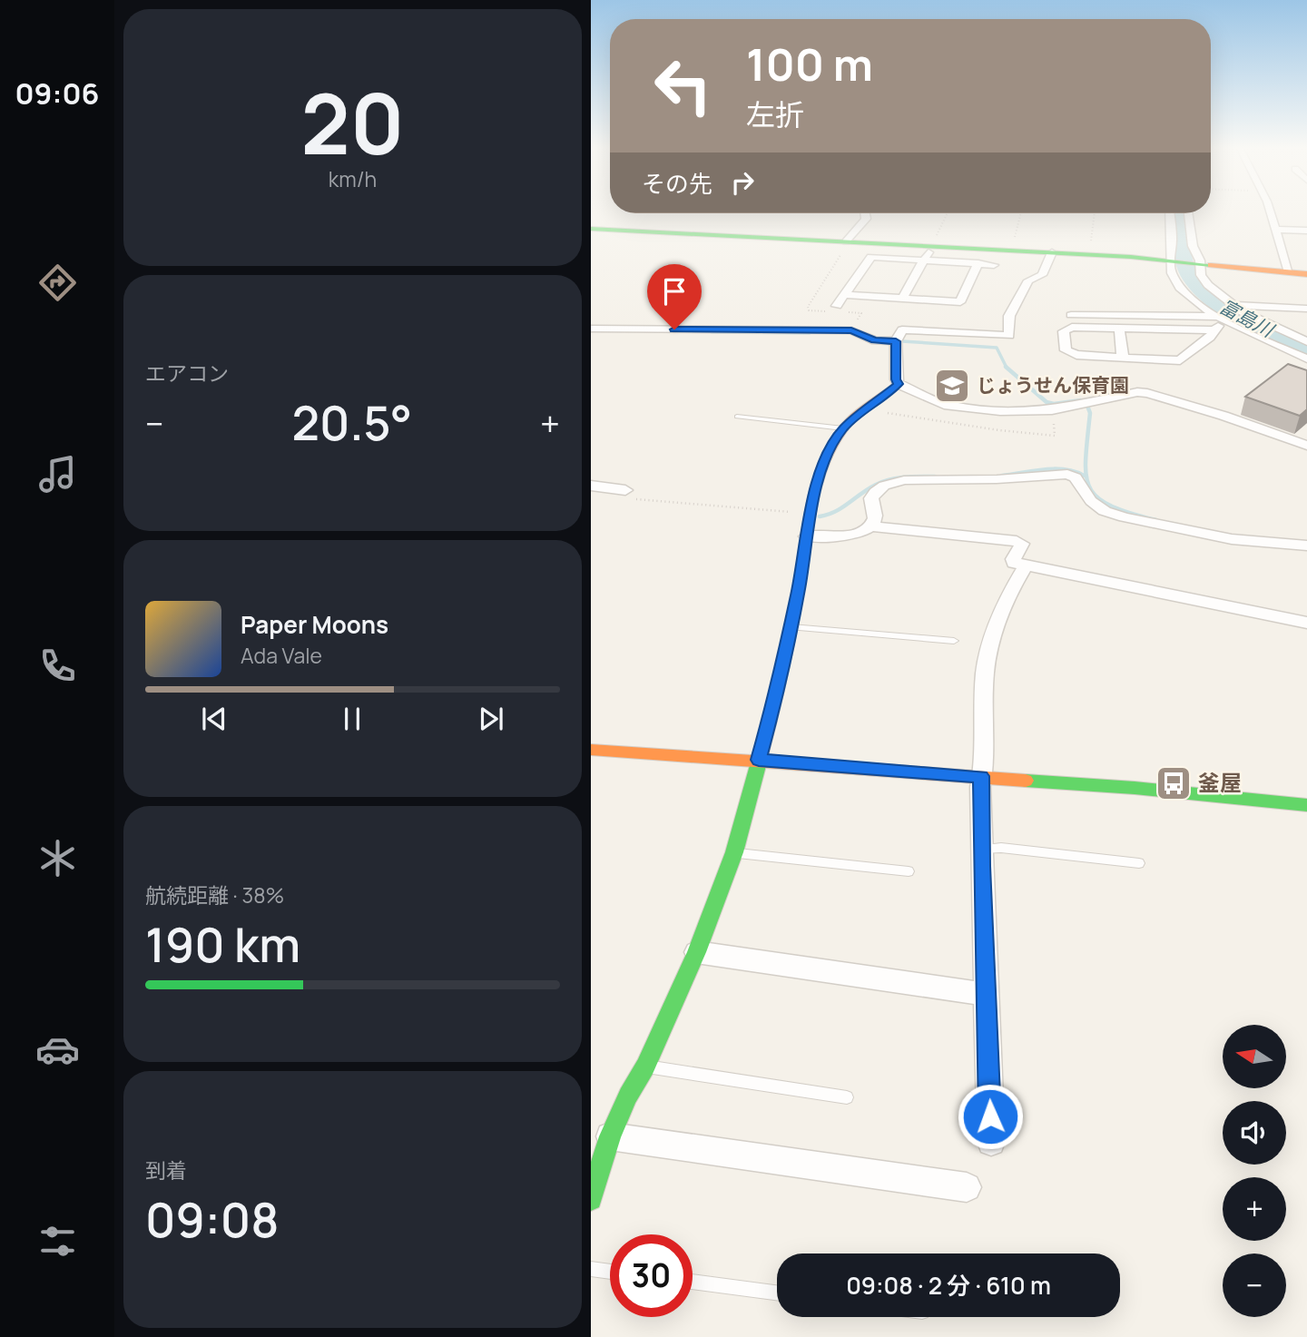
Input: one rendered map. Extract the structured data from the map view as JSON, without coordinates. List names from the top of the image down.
{
  "water": ["富島川"],
  "places": {
    "school or university": ["じょうせん保育園"],
    "bus stop": ["釜屋"]
  },
  "north": "left",
  "page": {
    "tabs": "09:06",
    "tile": [
      ["20", "km/h"],
      "エアコン",
      ["航続距離 · 38%", "190 km"],
      ["到着", "09:08"]
    ],
    "turn": ["100 m", "左折"],
    "then": "その先",
    "heat": ["−", "20.5°", "+"],
    "song": ["Paper Moons", "Ada Vale"],
    "map_buttons": ["+", "−"],
    "limit": "30",
    "trip": "09:08 · 2 分 · 610 m"
  }
}
